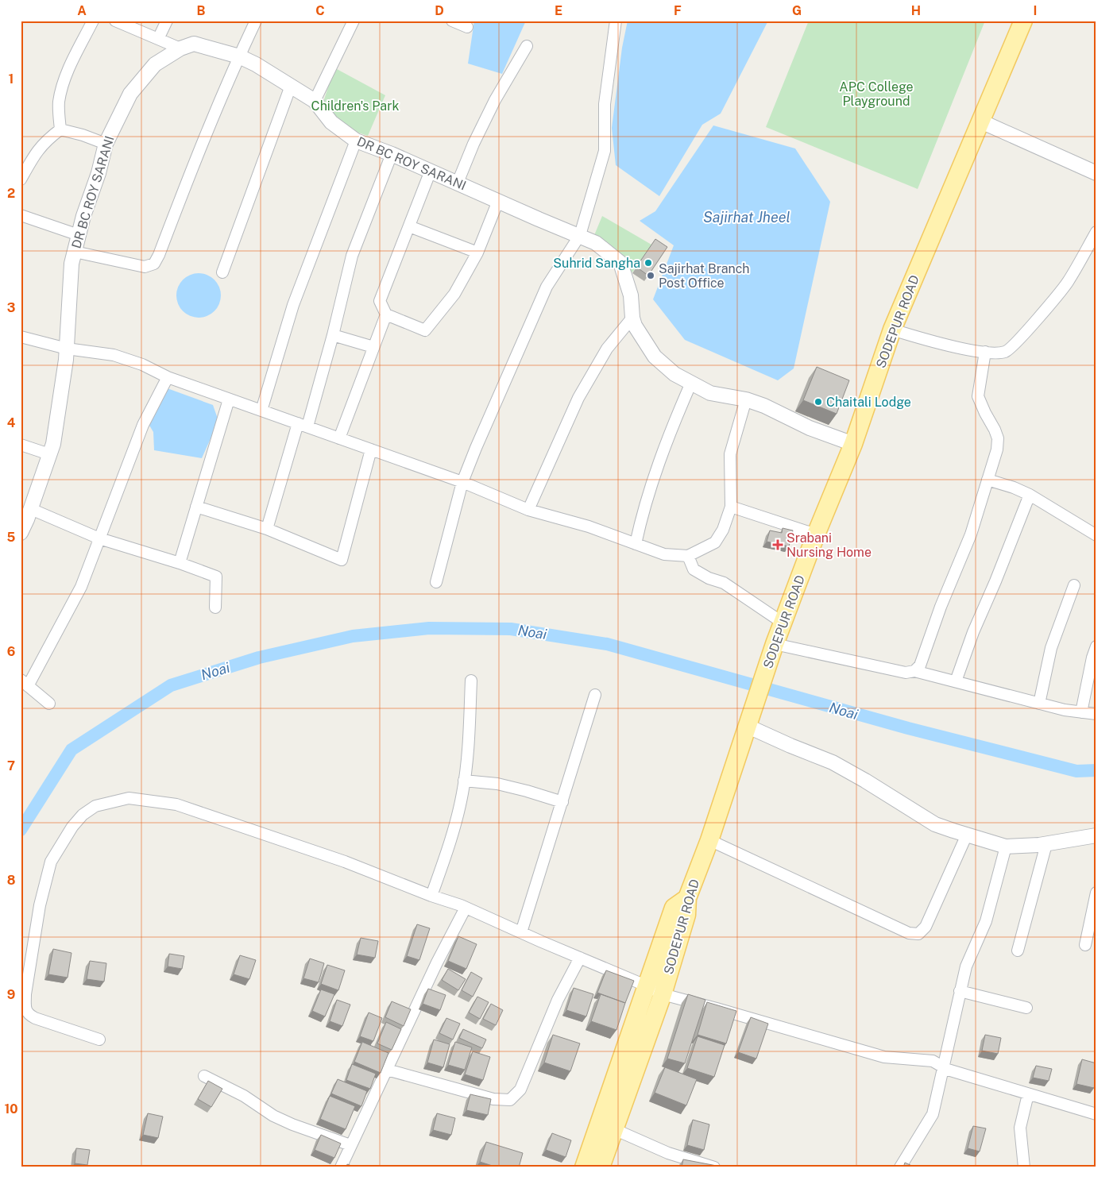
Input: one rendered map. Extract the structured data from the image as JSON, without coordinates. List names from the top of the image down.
{
  "streets": {
    "main road": ["SODEPUR ROAD"],
    "street": ["DR BC ROY SARANI"]
  },
  "crossings": [
    ["DR BC ROY SARANI", "SODEPUR ROAD"]
  ],
  "water": ["Sajirhat Jheel", "Noai"],
  "parks": ["APC College Playground", "Children's Park"],
  "places": {
    "other": ["Suhrid Sangha", "Sajirhat Branch Post Office", "Chaitali Lodge"],
    "health": ["Srabani Nursing Home"]
  },
  "grid": {
    "columns": [
      "A",
      "B",
      "C",
      "D",
      "E",
      "F",
      "G",
      "H",
      "I"
    ],
    "rows": [
      "1",
      "2",
      "3",
      "4",
      "5",
      "6",
      "7",
      "8",
      "9",
      "10"
    ]
  }
}
